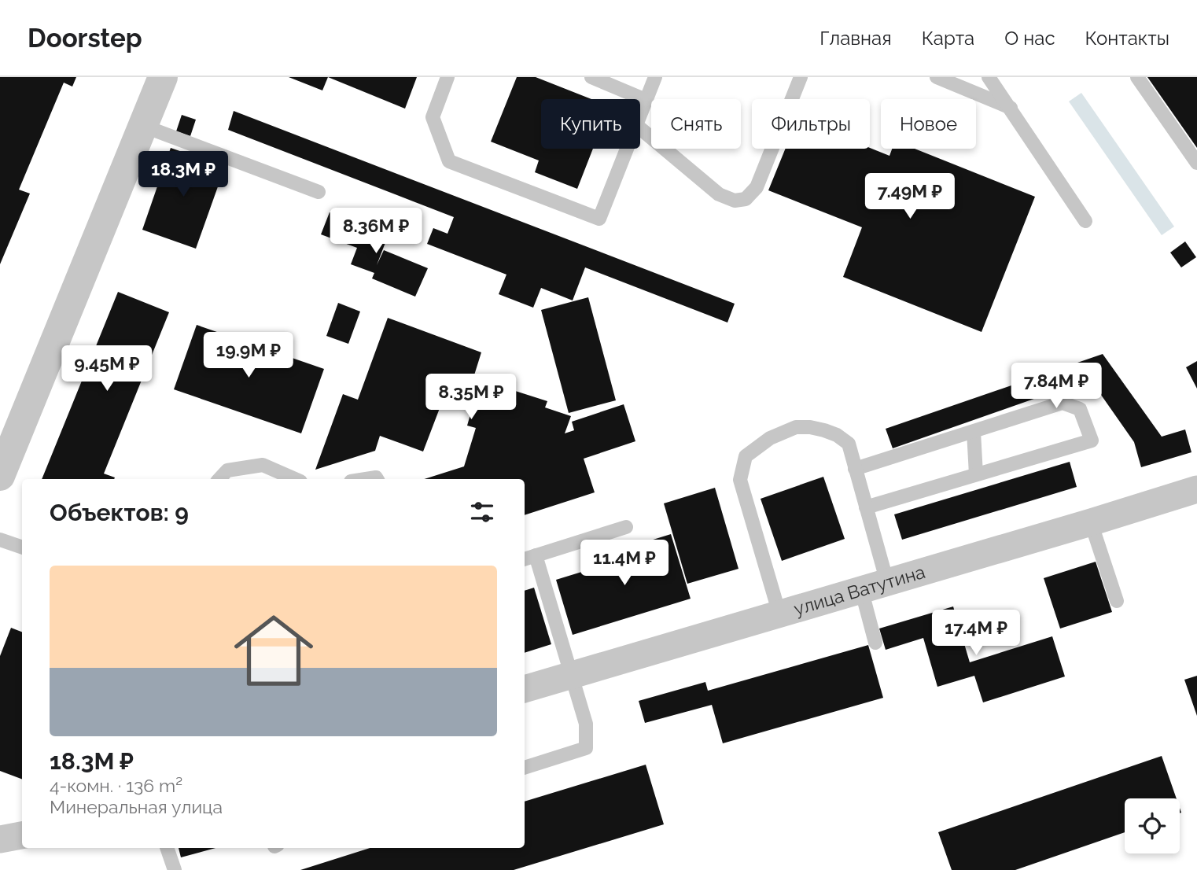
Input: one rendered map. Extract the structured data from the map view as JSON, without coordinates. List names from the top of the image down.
{
  "streets": {
    "street": ["улица Ватутина"]
  },
  "page": {
    "header": "Doorstep",
    "nav": [
      "Главная",
      "Карта",
      "О нас",
      "Контакты"
    ],
    "chip": [
      "Купить",
      "Снять",
      "Фильтры",
      "Новое"
    ],
    "price": [
      "18.3M ₽",
      "7.49M ₽",
      "8.36M ₽",
      "19.9M ₽",
      "9.45M ₽",
      "7.84M ₽",
      "8.35M ₽",
      "11.4M ₽",
      "17.4M ₽"
    ],
    "heading": "Объектов: 9",
    "list": [
      {
        "name": "18.3M ₽",
        "note": "4-комн. · 136 m² · Минеральная улица"
      }
    ]
  }
}
